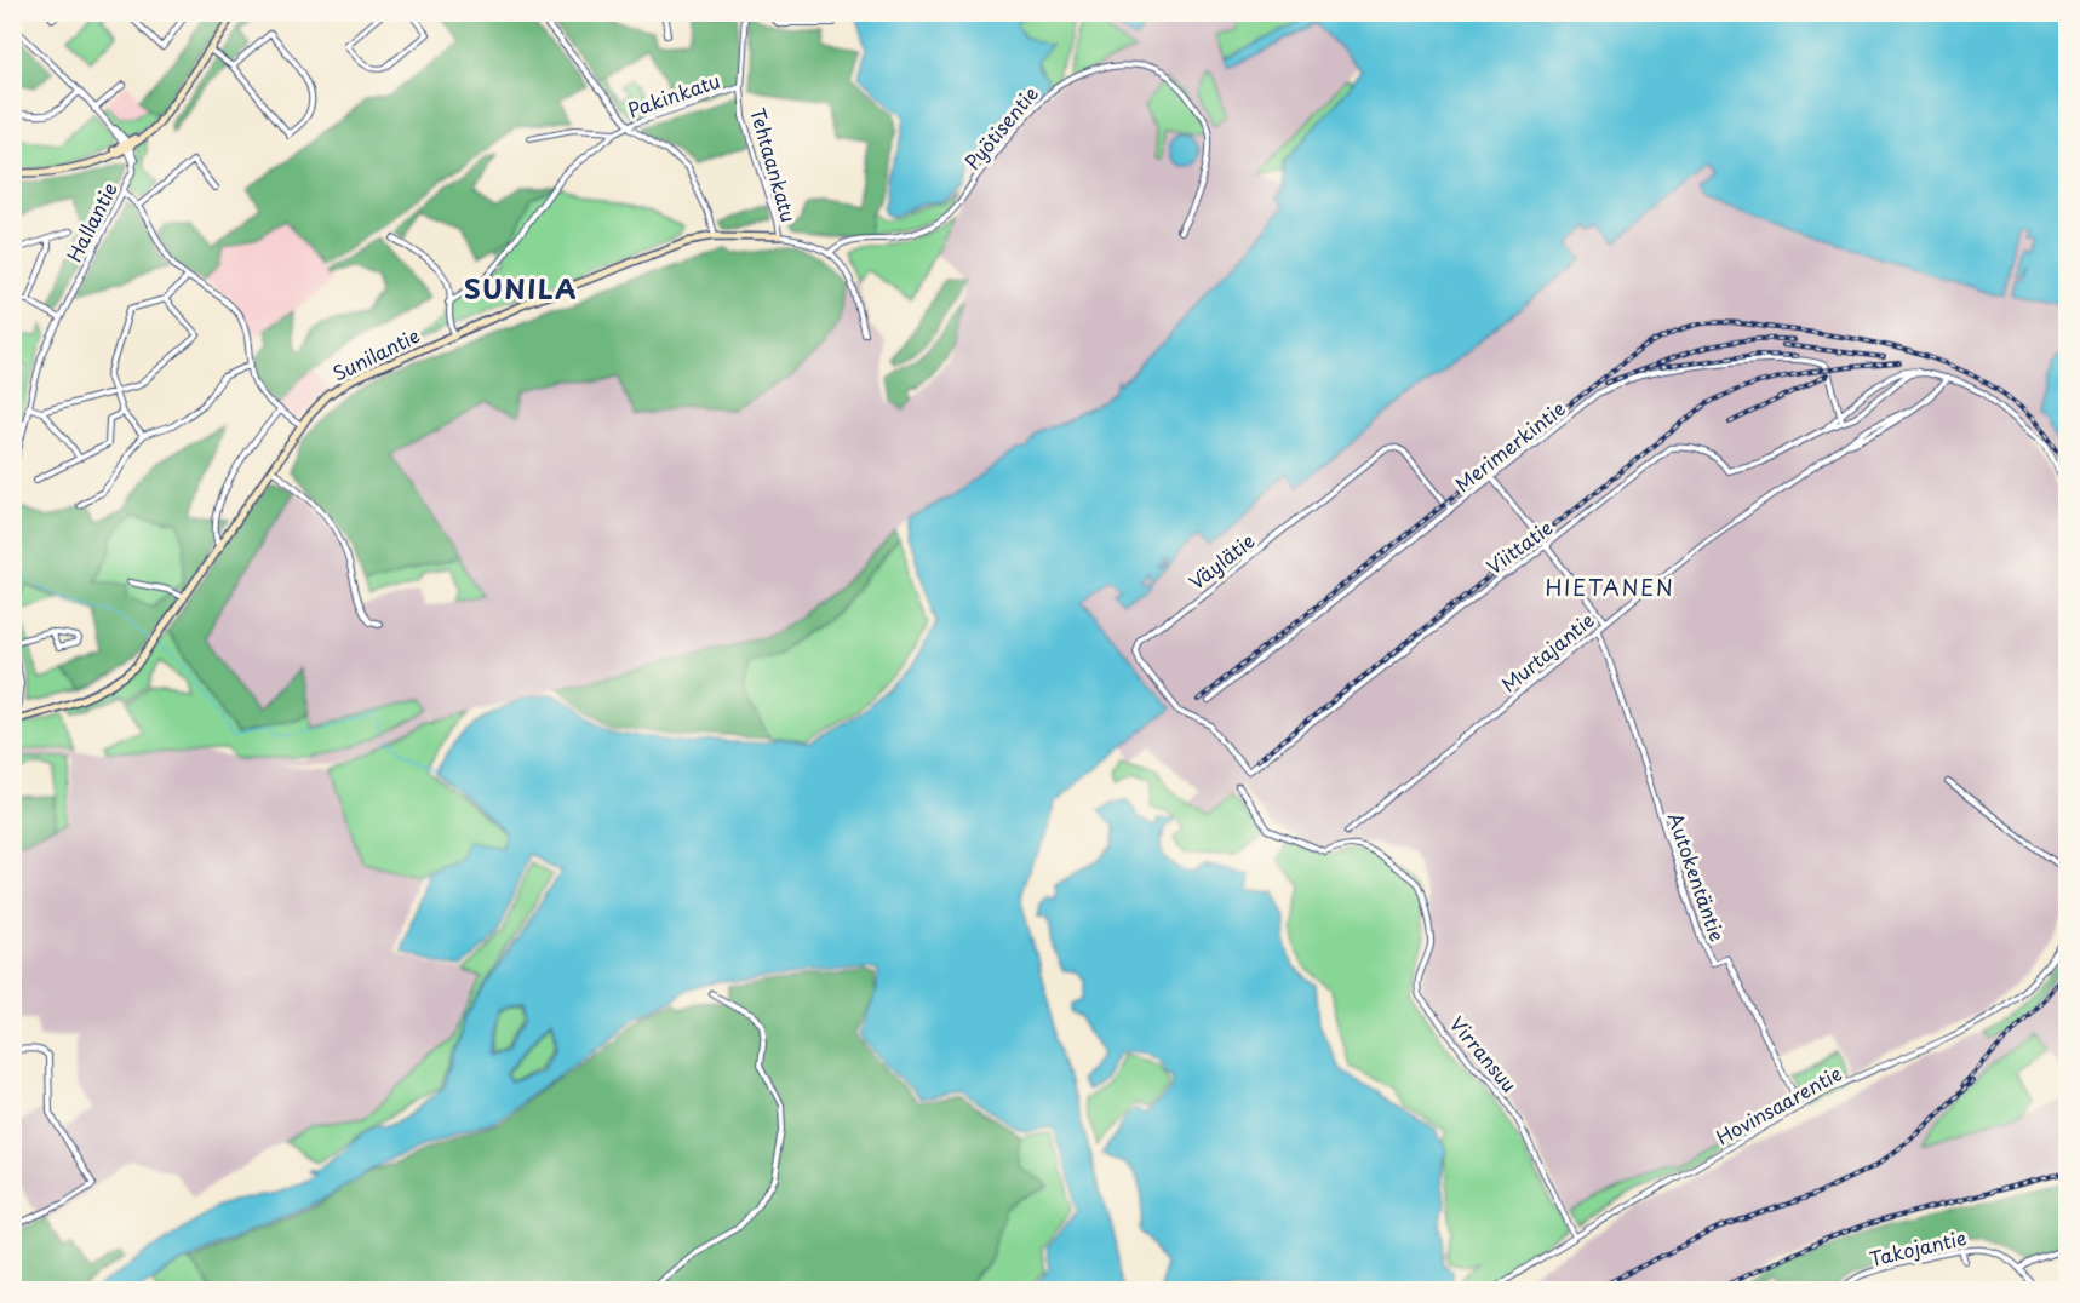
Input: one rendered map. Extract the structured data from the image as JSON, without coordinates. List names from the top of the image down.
{
  "streets": {
    "street": [
      "Pakinkatu",
      "Pyötisentie",
      "Tehtaankatu",
      "Hallantie",
      "Sunilantie",
      "Merimerkintie",
      "Viittatie",
      "Väylätie",
      "Murtajantie",
      "Autokentäntie",
      "Virransuu",
      "Hovinsaarentie",
      "Takojantie"
    ]
  },
  "crossings": [
    ["Pakinkatu", "Tehtaankatu"],
    ["Tehtaankatu", "Sunilantie"],
    ["Merimerkintie", "Viittatie"],
    ["Merimerkintie", "Väylätie"],
    ["Viittatie", "Väylätie"],
    ["Murtajantie", "Autokentäntie"],
    ["Autokentäntie", "Hovinsaarentie"],
    ["Virransuu", "Hovinsaarentie"]
  ],
  "districts": ["SUNILA", "HIETANEN"]
}
